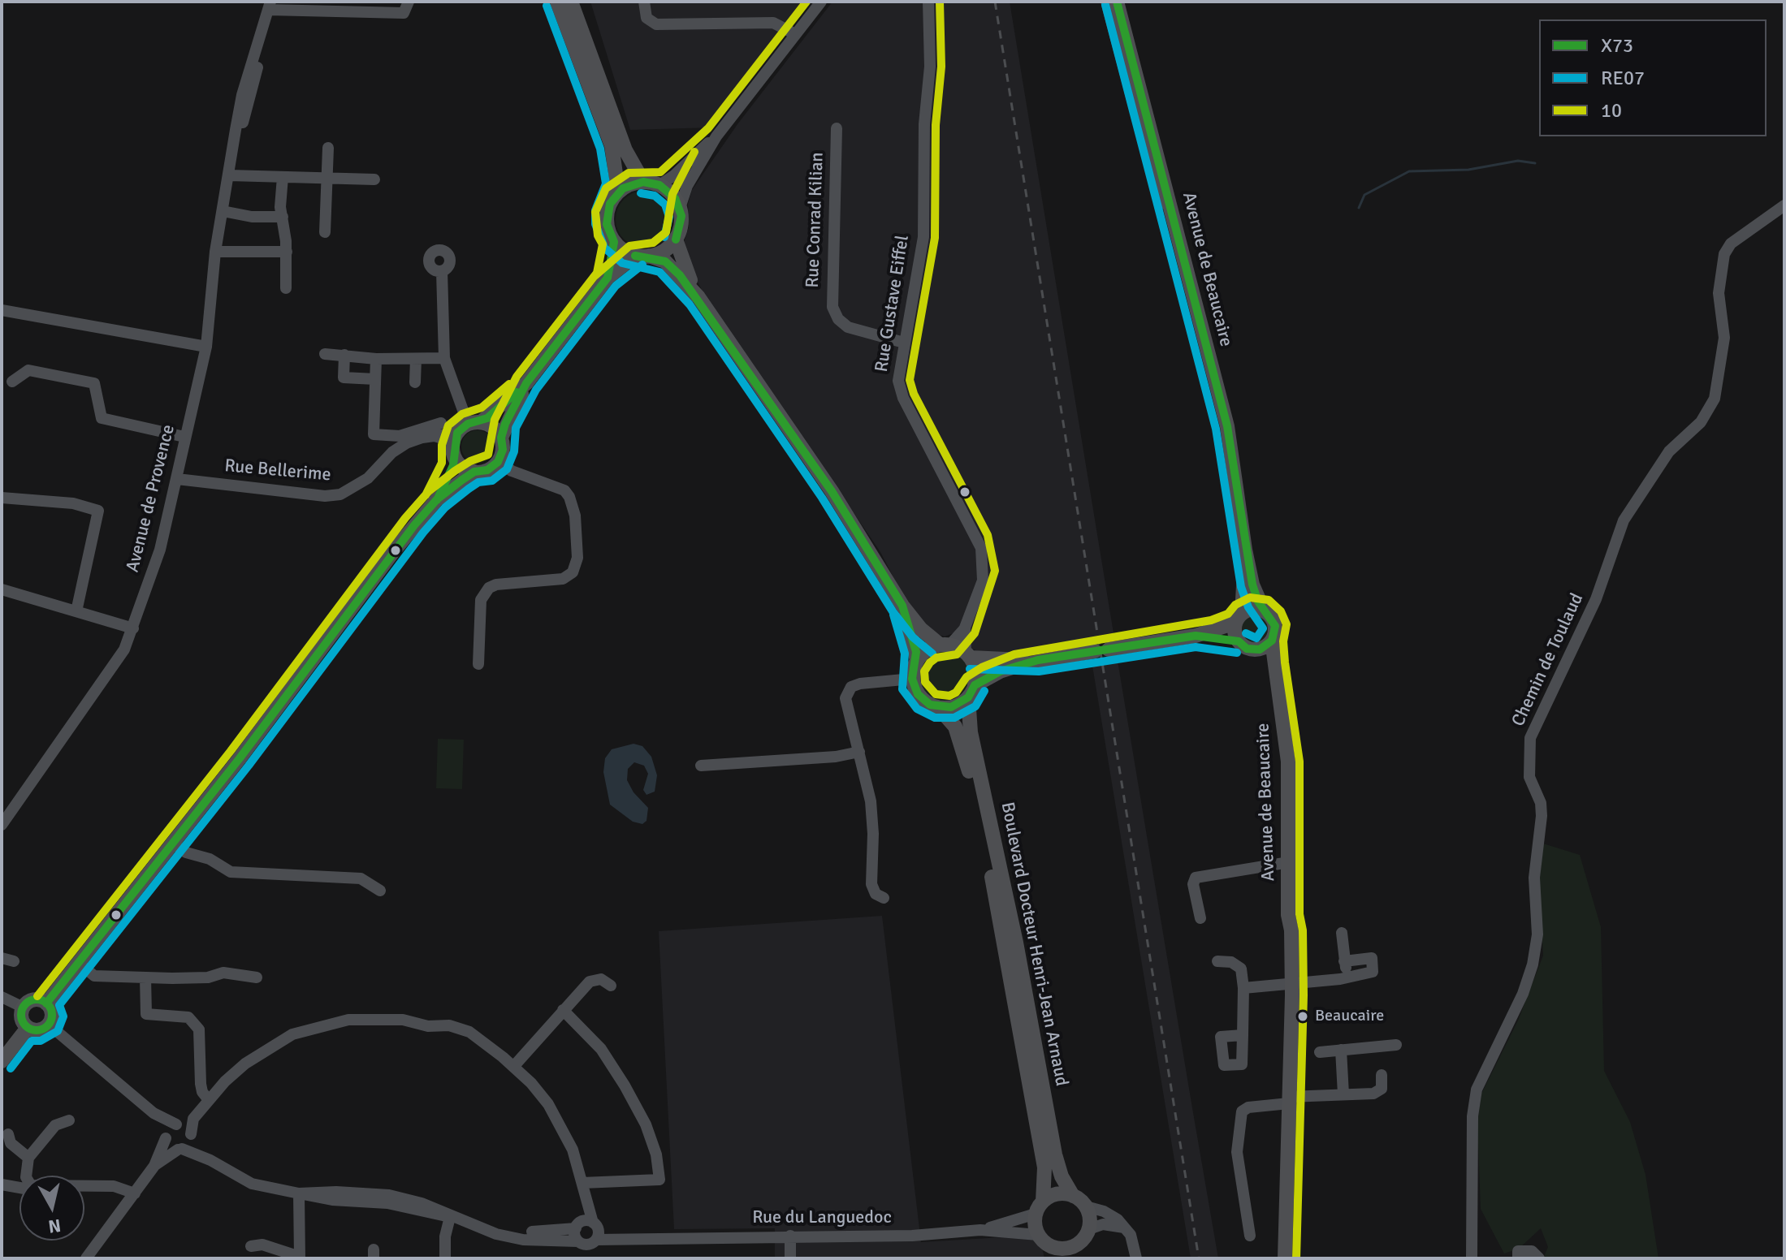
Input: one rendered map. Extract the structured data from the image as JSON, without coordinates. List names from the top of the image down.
{
  "streets": {
    "main road": ["Avenue de Beaucaire", "Boulevard Docteur Henri-Jean Arnaud"],
    "street": [
      "Rue Conrad Kilian",
      "Rue Gustave Eiffel",
      "Rue Bellerime",
      "Avenue de Provence",
      "Chemin de Toulaud",
      "Rue du Languedoc"
    ]
  },
  "crossings": [
    ["Rue Conrad Kilian", "Rue Gustave Eiffel"],
    ["Rue Gustave Eiffel", "Boulevard Docteur Henri-Jean Arnaud"],
    ["Rue Bellerime", "Avenue de Provence"],
    ["Boulevard Docteur Henri-Jean Arnaud", "Rue du Languedoc"]
  ],
  "places": ["Beaucaire"],
  "lines": ["transit line X73", "transit line 10", "transit line RE07"],
  "legend": ["X73", "RE07", "10"],
  "north": "bottom"
}
